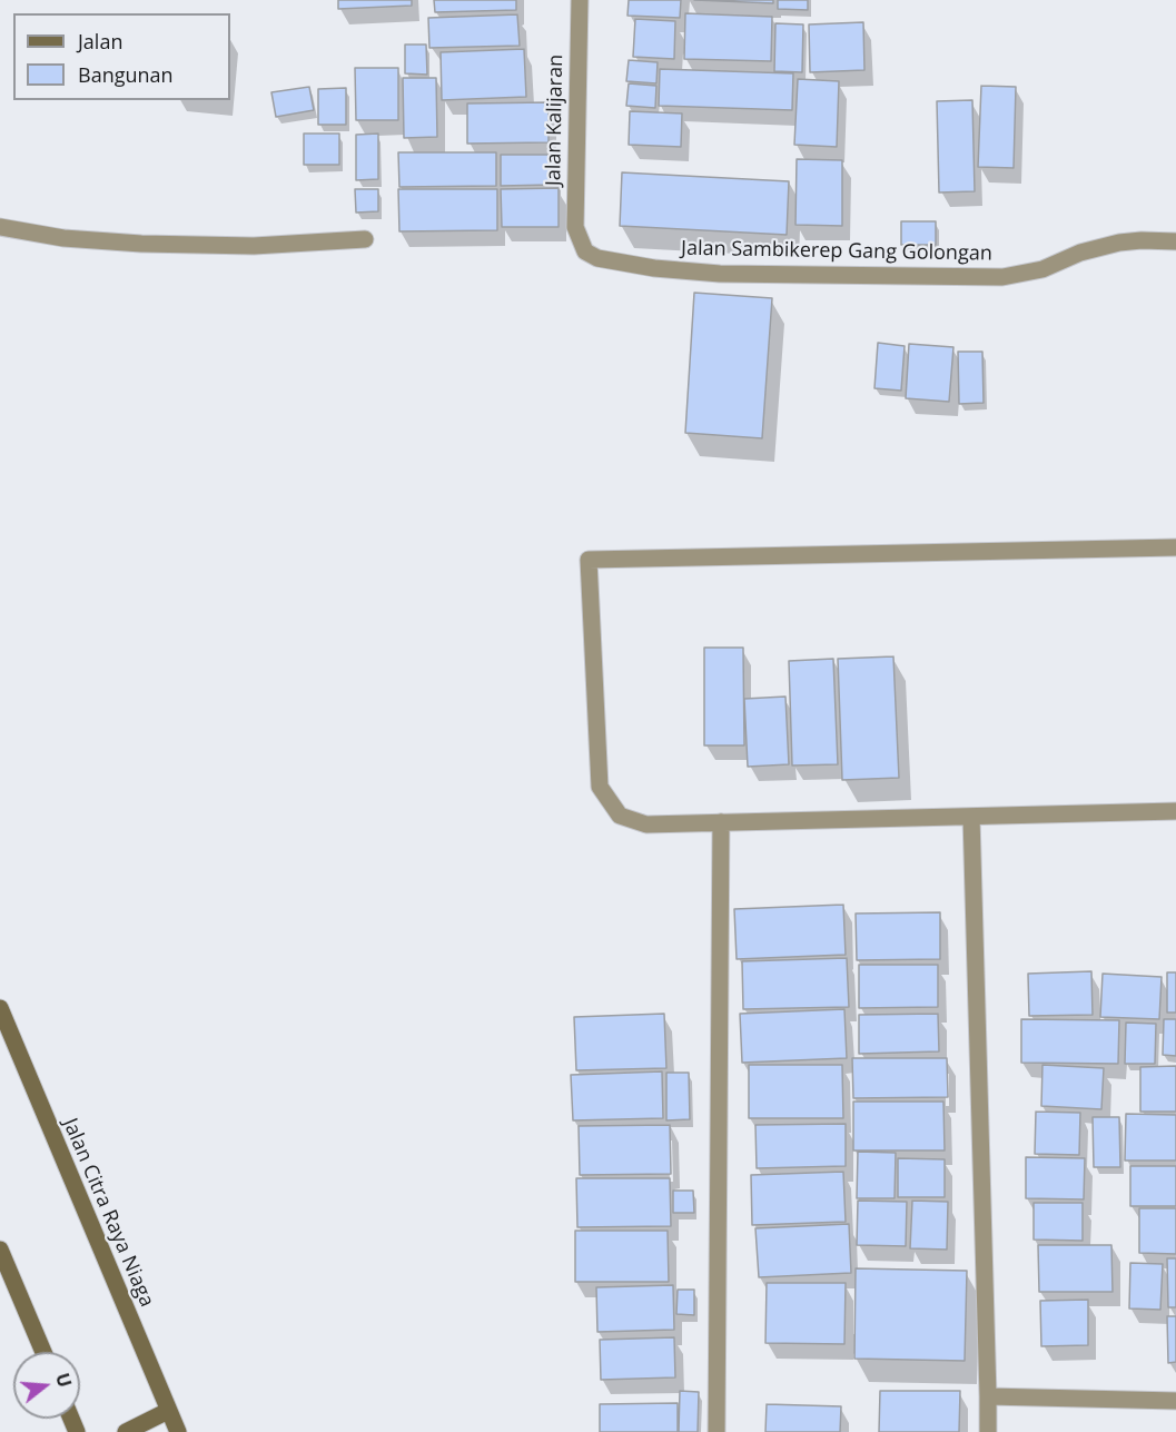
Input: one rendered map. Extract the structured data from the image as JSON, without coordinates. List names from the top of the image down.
{
  "streets": {
    "street": ["Jalan Kalijaran", "Jalan Sambikerep Gang Golongan", "Jalan Citra Raya Niaga"]
  },
  "crossings": [
    ["Jalan Kalijaran", "Jalan Sambikerep Gang Golongan"]
  ],
  "legend": ["Jalan", "Bangunan"],
  "north": "right"
}
